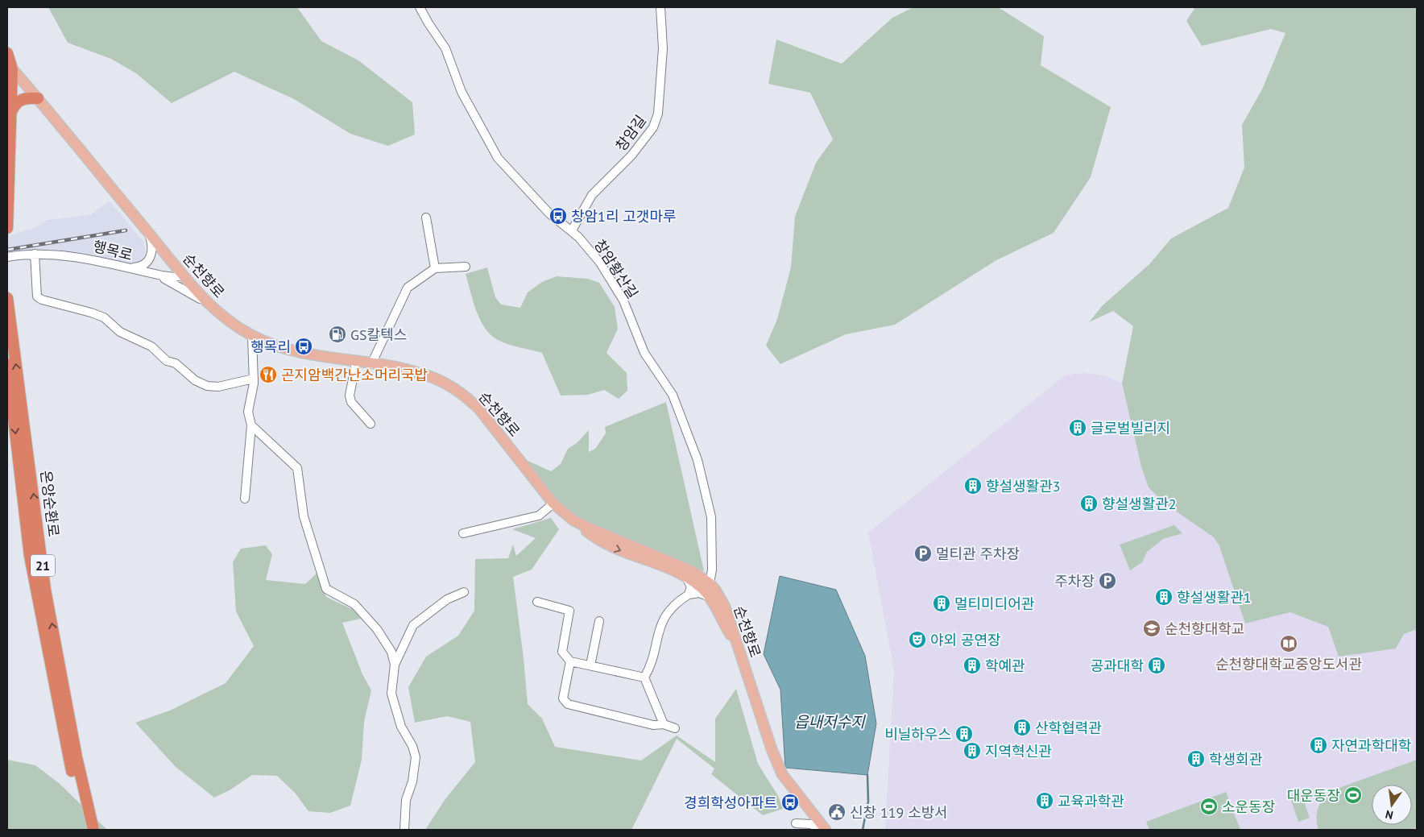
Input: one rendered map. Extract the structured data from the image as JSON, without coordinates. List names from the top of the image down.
{
  "streets": {
    "highway": ["온양순환로", "21"],
    "main road": ["순천향로"],
    "street": ["창암길", "행목로", "창암황산길"]
  },
  "crossings": [
    ["창암길", "창암황산길"],
    ["행목로", "순천향로"],
    ["창암황산길", "순천향로"]
  ],
  "water": ["읍내저수지"],
  "places": {
    "bus stop": ["창암1리 고갯마루", "행목리", "경희학성아파트"],
    "fuel station": ["GS칼텍스"],
    "restaurant": ["곤지암백간난소머리국밥"],
    "building": [
      "글로벌빌리지",
      "향설생활관3",
      "향설생활관2",
      "향설생활관1",
      "멀티미디어관",
      "학예관",
      "공과대학",
      "산학협력관",
      "비닐하우스",
      "자연과학대학",
      "지역혁신관",
      "학생회관",
      "교육과학관"
    ],
    "parking": ["멀티관 주차장", "주차장"],
    "school or university": ["순천향대학교"],
    "theatre": ["야외 공연장"],
    "library": ["순천향대학교중앙도서관"],
    "sports": ["대운동장", "소운동장"],
    "public building": ["신창 119 소방서"]
  },
  "north": "bottom"
}
